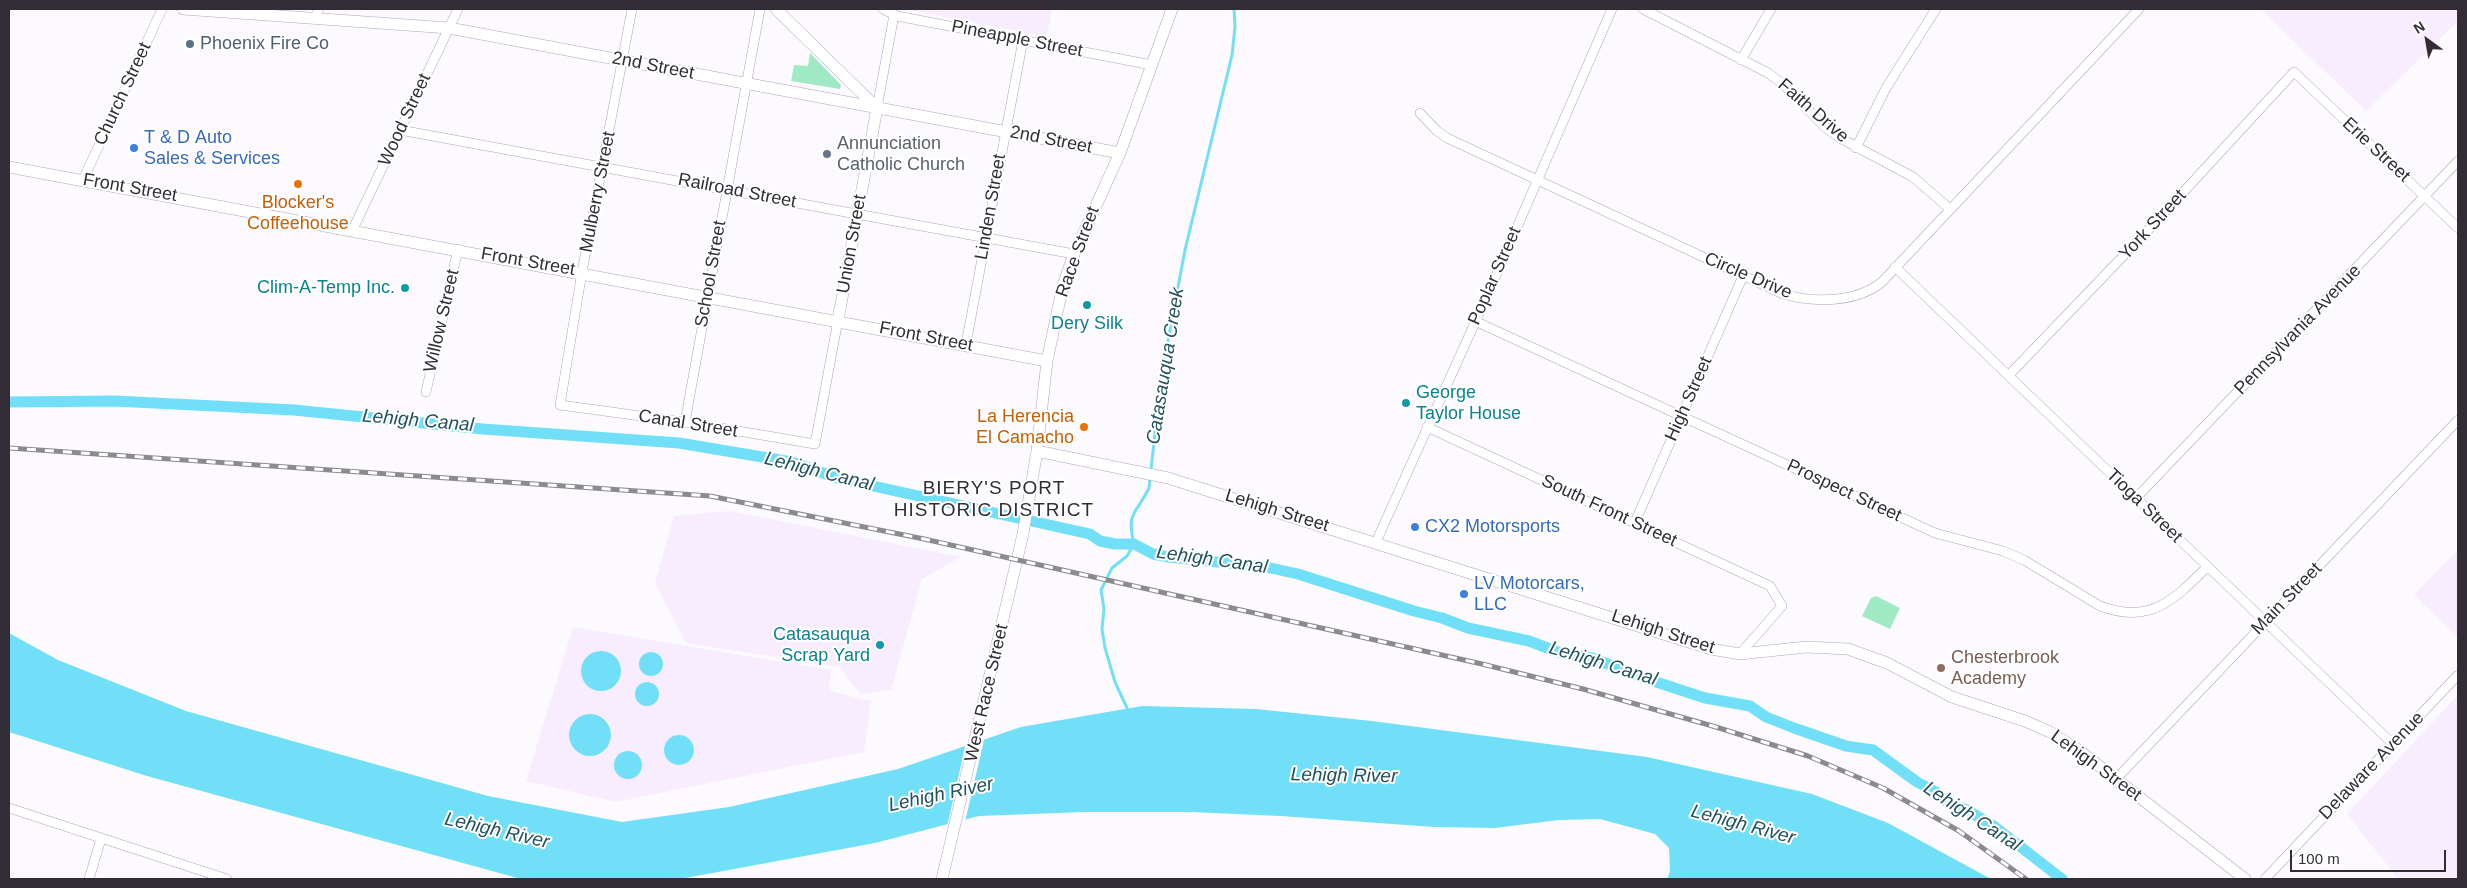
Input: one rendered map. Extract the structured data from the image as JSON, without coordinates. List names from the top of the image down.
{
  "streets": {
    "main road": [
      "2nd Street",
      "Front Street",
      "Union Street",
      "Race Street",
      "Lehigh Street",
      "West Race Street"
    ],
    "street": [
      "Pineapple Street",
      "Church Street",
      "Faith Drive",
      "Wood Street",
      "Erie Street",
      "Railroad Street",
      "Mulberry Street",
      "Linden Street",
      "York Street",
      "School Street",
      "Poplar Street",
      "Circle Drive",
      "Willow Street",
      "Pennsylvania Avenue",
      "High Street",
      "Canal Street",
      "Prospect Street",
      "Tioga Street",
      "South Front Street",
      "Main Street",
      "Delaware Avenue"
    ]
  },
  "crossings": [
    ["Pineapple Street", "Linden Street"],
    ["Pineapple Street", "Union Street"],
    ["Pineapple Street", "Race Street"],
    ["2nd Street", "Wood Street"],
    ["2nd Street", "Mulberry Street"],
    ["2nd Street", "Linden Street"],
    ["2nd Street", "Union Street"],
    ["2nd Street", "Race Street"],
    ["2nd Street", "School Street"],
    ["Church Street", "Front Street"],
    ["Faith Drive", "Circle Drive"],
    ["Wood Street", "Front Street"],
    ["Wood Street", "Railroad Street"],
    ["Erie Street", "York Street"],
    ["Erie Street", "Pennsylvania Avenue"],
    ["Front Street", "Mulberry Street"],
    ["Front Street", "Linden Street"],
    ["Front Street", "Union Street"],
    ["Front Street", "Race Street"],
    ["Front Street", "School Street"],
    ["Front Street", "Willow Street"],
    ["Railroad Street", "Mulberry Street"],
    ["Railroad Street", "Linden Street"],
    ["Railroad Street", "Union Street"],
    ["Railroad Street", "Race Street"],
    ["Railroad Street", "School Street"],
    ["Mulberry Street", "Canal Street"],
    ["York Street", "Tioga Street"],
    ["Union Street", "Canal Street"],
    ["Race Street", "Lehigh Street"],
    ["Race Street", "West Race Street"],
    ["School Street", "Canal Street"],
    ["Poplar Street", "Circle Drive"],
    ["Poplar Street", "Prospect Street"],
    ["Poplar Street", "Lehigh Street"],
    ["Poplar Street", "South Front Street"],
    ["Circle Drive", "High Street"],
    ["Circle Drive", "Tioga Street"],
    ["Pennsylvania Avenue", "Tioga Street"],
    ["High Street", "Prospect Street"],
    ["High Street", "South Front Street"],
    ["Prospect Street", "Tioga Street"],
    ["Tioga Street", "Main Street"],
    ["Tioga Street", "Delaware Avenue"],
    ["Lehigh Street", "South Front Street"],
    ["Lehigh Street", "Main Street"]
  ],
  "districts": ["BIERY'S PORT HISTORIC DISTRICT"],
  "water": ["Catasauqua Creek", "Lehigh Canal", "Lehigh River"],
  "places": [
    "Phoenix Fire Co",
    "T & D Auto Sales & Services",
    "Annunciation Catholic Church",
    "Blocker's Coffeehouse",
    "Clim-A-Temp Inc.",
    "Dery Silk",
    "George Taylor House",
    "La Herencia El Camacho",
    "CX2 Motorsports",
    "LV Motorcars, LLC",
    "Catasauqua Scrap Yard",
    "Chesterbrook Academy"
  ],
  "scale_bar": "100 m",
  "north": "top left"
}
